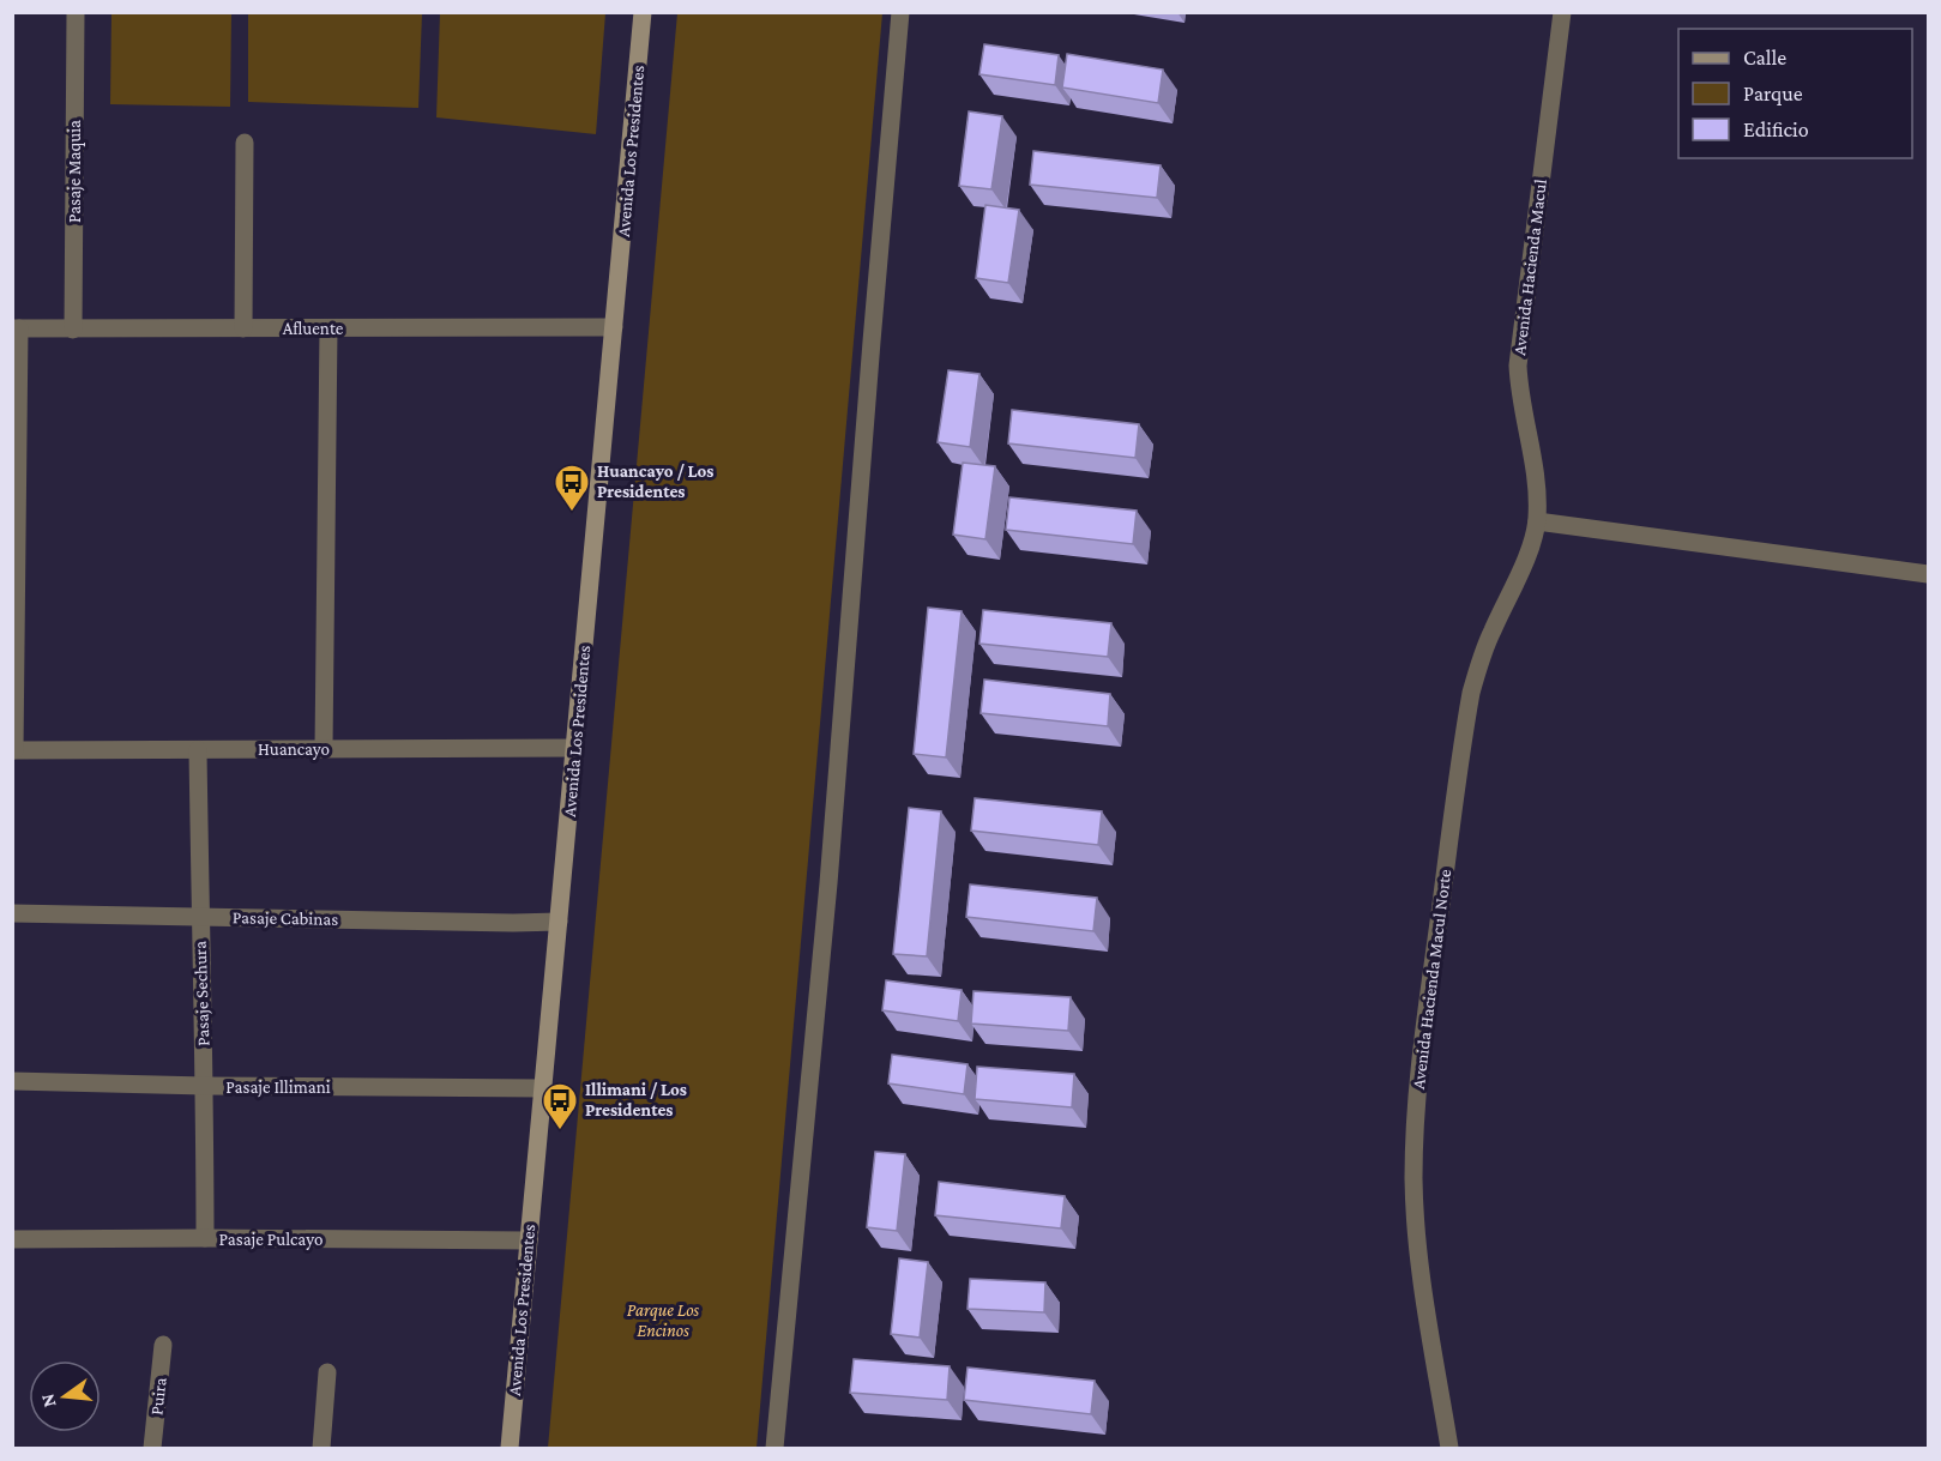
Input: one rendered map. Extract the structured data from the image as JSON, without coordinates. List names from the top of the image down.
{
  "streets": {
    "street": [
      "Avenida Los Presidentes",
      "Pasaje Maquia",
      "Avenida Hacienda Macul",
      "Afluente",
      "Huancayo",
      "Pasaje Cabinas",
      "Avenida Hacienda Macul Norte",
      "Pasaje Sechura",
      "Pasaje Illimani",
      "Pasaje Pulcayo",
      "Puira"
    ]
  },
  "crossings": [
    ["Avenida Los Presidentes", "Afluente"],
    ["Avenida Los Presidentes", "Huancayo"],
    ["Avenida Los Presidentes", "Pasaje Cabinas"],
    ["Avenida Los Presidentes", "Pasaje Illimani"],
    ["Avenida Los Presidentes", "Pasaje Pulcayo"],
    ["Pasaje Maquia", "Afluente"],
    ["Avenida Hacienda Macul", "Avenida Hacienda Macul Norte"],
    ["Huancayo", "Pasaje Sechura"],
    ["Pasaje Cabinas", "Pasaje Sechura"],
    ["Pasaje Sechura", "Pasaje Illimani"],
    ["Pasaje Sechura", "Pasaje Pulcayo"]
  ],
  "parks": ["Parque Los Encinos"],
  "places": {
    "bus stop": ["Huancayo / Los Presidentes", "Illimani / Los Presidentes"]
  },
  "legend": ["Calle", "Parque", "Edificio"],
  "north": "left"
}
